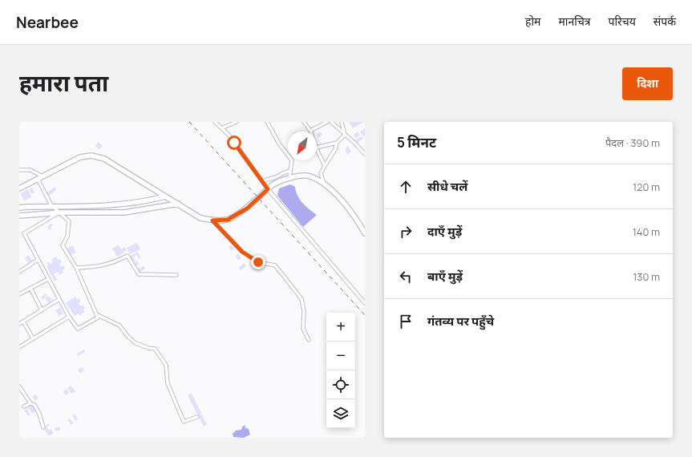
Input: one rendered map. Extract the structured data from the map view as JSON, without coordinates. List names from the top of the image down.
{
  "north": "bottom left",
  "page": {
    "header": "Nearbee",
    "nav": [
      "होम",
      "मानचित्र",
      "परिचय",
      "संपर्क"
    ],
    "title": "हमारा पता",
    "buttons": "दिशा",
    "heading": ["5 मिनट", "पैदल · 390 m"],
    "list": [
      ["सीधे चलें", "120 m"],
      ["दाएँ मुड़ें", "140 m"],
      ["बाएँ मुड़ें", "130 m"],
      "गंतव्य पर पहुँचे"
    ],
    "map_buttons": ["+", "−"]
  }
}
